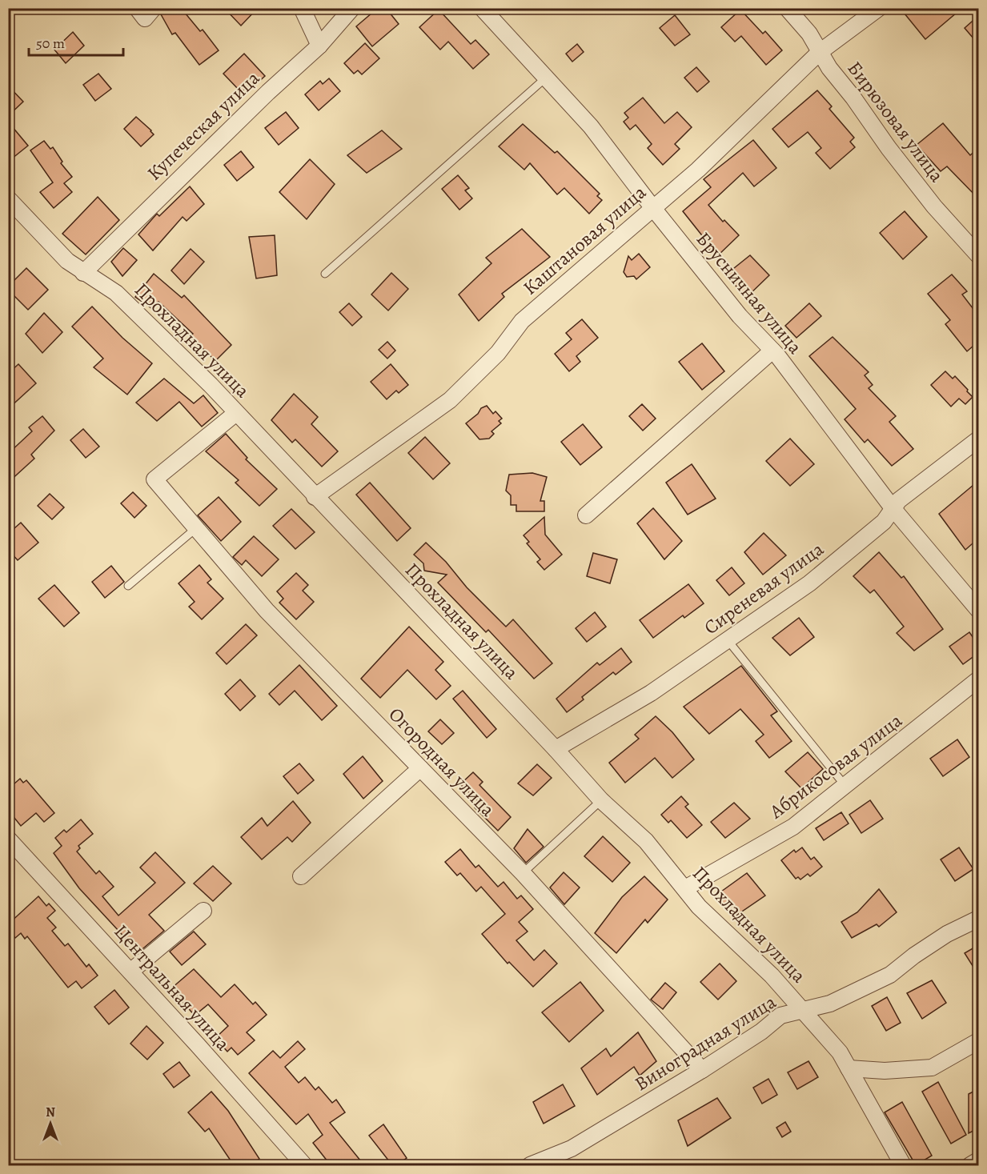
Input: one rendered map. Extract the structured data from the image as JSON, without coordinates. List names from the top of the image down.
{
  "streets": {
    "street": [
      "Бирюзовая улица",
      "Купеческая улица",
      "Каштановая улица",
      "Брусничная улица",
      "Прохладная улица",
      "Сиреневая улица",
      "Огородная улица",
      "Абрикосовая улица",
      "Центральная улица",
      "Виноградная улица"
    ]
  },
  "crossings": [
    ["Бирюзовая улица", "Каштановая улица"],
    ["Купеческая улица", "Прохладная улица"],
    ["Каштановая улица", "Брусничная улица"],
    ["Каштановая улица", "Прохладная улица"],
    ["Брусничная улица", "Сиреневая улица"],
    ["Прохладная улица", "Сиреневая улица"],
    ["Прохладная улица", "Огородная улица"],
    ["Прохладная улица", "Абрикосовая улица"],
    ["Прохладная улица", "Виноградная улица"],
    ["Огородная улица", "Виноградная улица"]
  ],
  "scale_bar": "50 m",
  "north": "top"
}
